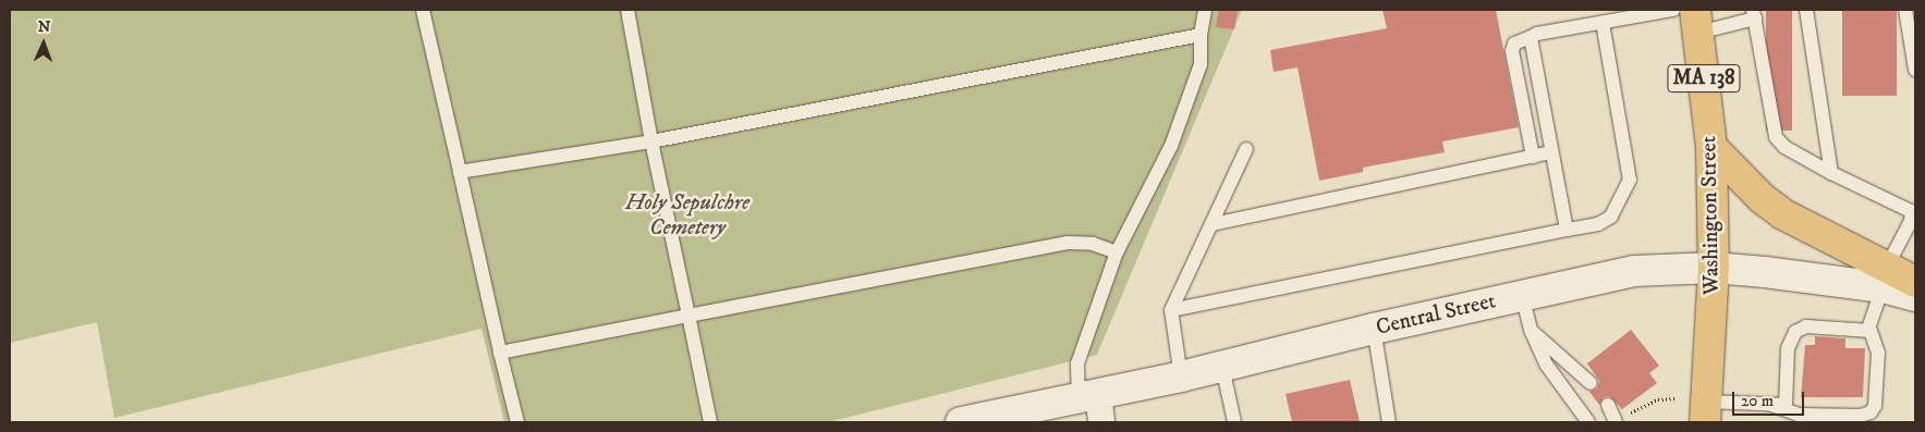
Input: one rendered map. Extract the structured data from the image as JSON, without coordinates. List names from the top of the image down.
{
  "streets": {
    "main road": ["MA 138", "Washington Street", "Central Street"]
  },
  "crossings": [
    ["Washington Street", "Central Street"]
  ],
  "parks": ["Holy Sepulchre Cemetery"],
  "scale_bar": "20 m",
  "north": "top"
}
